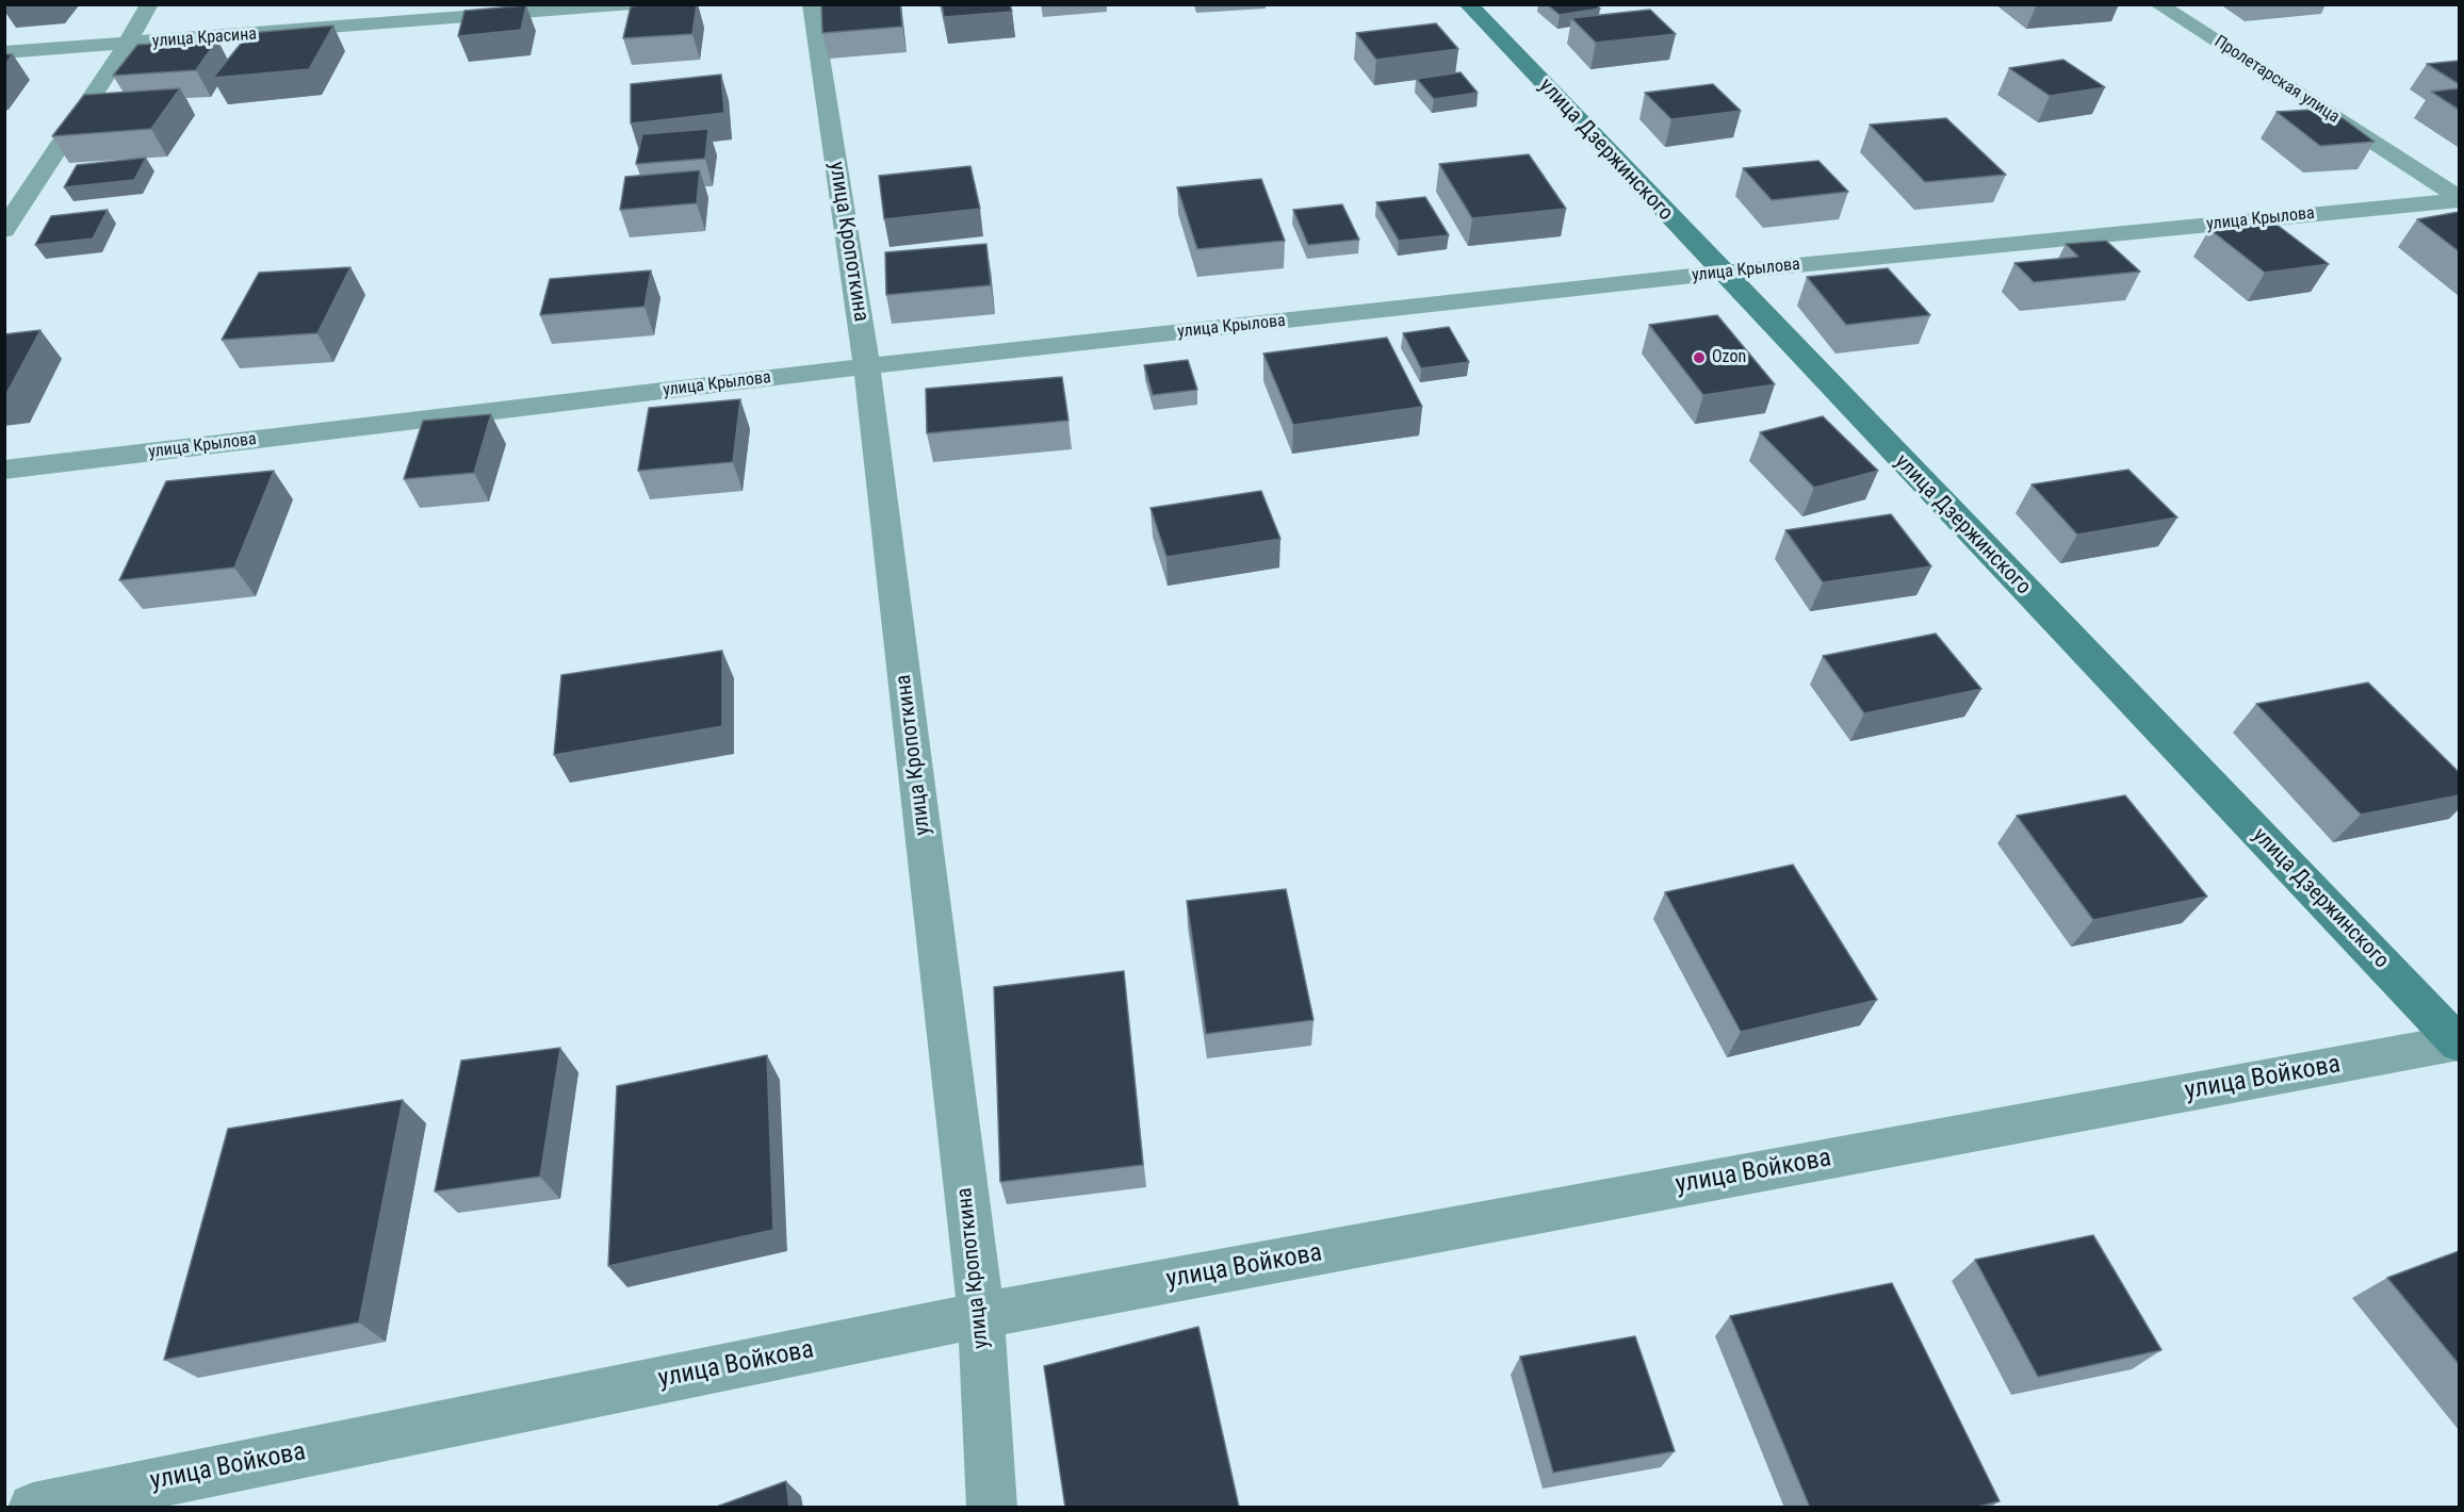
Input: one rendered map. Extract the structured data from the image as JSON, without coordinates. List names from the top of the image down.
{
  "streets": {
    "street": [
      "улица Красина",
      "Пролетарская улица",
      "улица Дзержинского",
      "улица Крылова",
      "улица Кропоткина",
      "улица Войкова"
    ]
  },
  "crossings": [
    ["Пролетарская улица", "улица Крылова"],
    ["улица Дзержинского", "улица Крылова"],
    ["улица Дзержинского", "улица Войкова"],
    ["улица Крылова", "улица Кропоткина"],
    ["улица Кропоткина", "улица Войкова"]
  ],
  "places": ["Ozon"]
}
